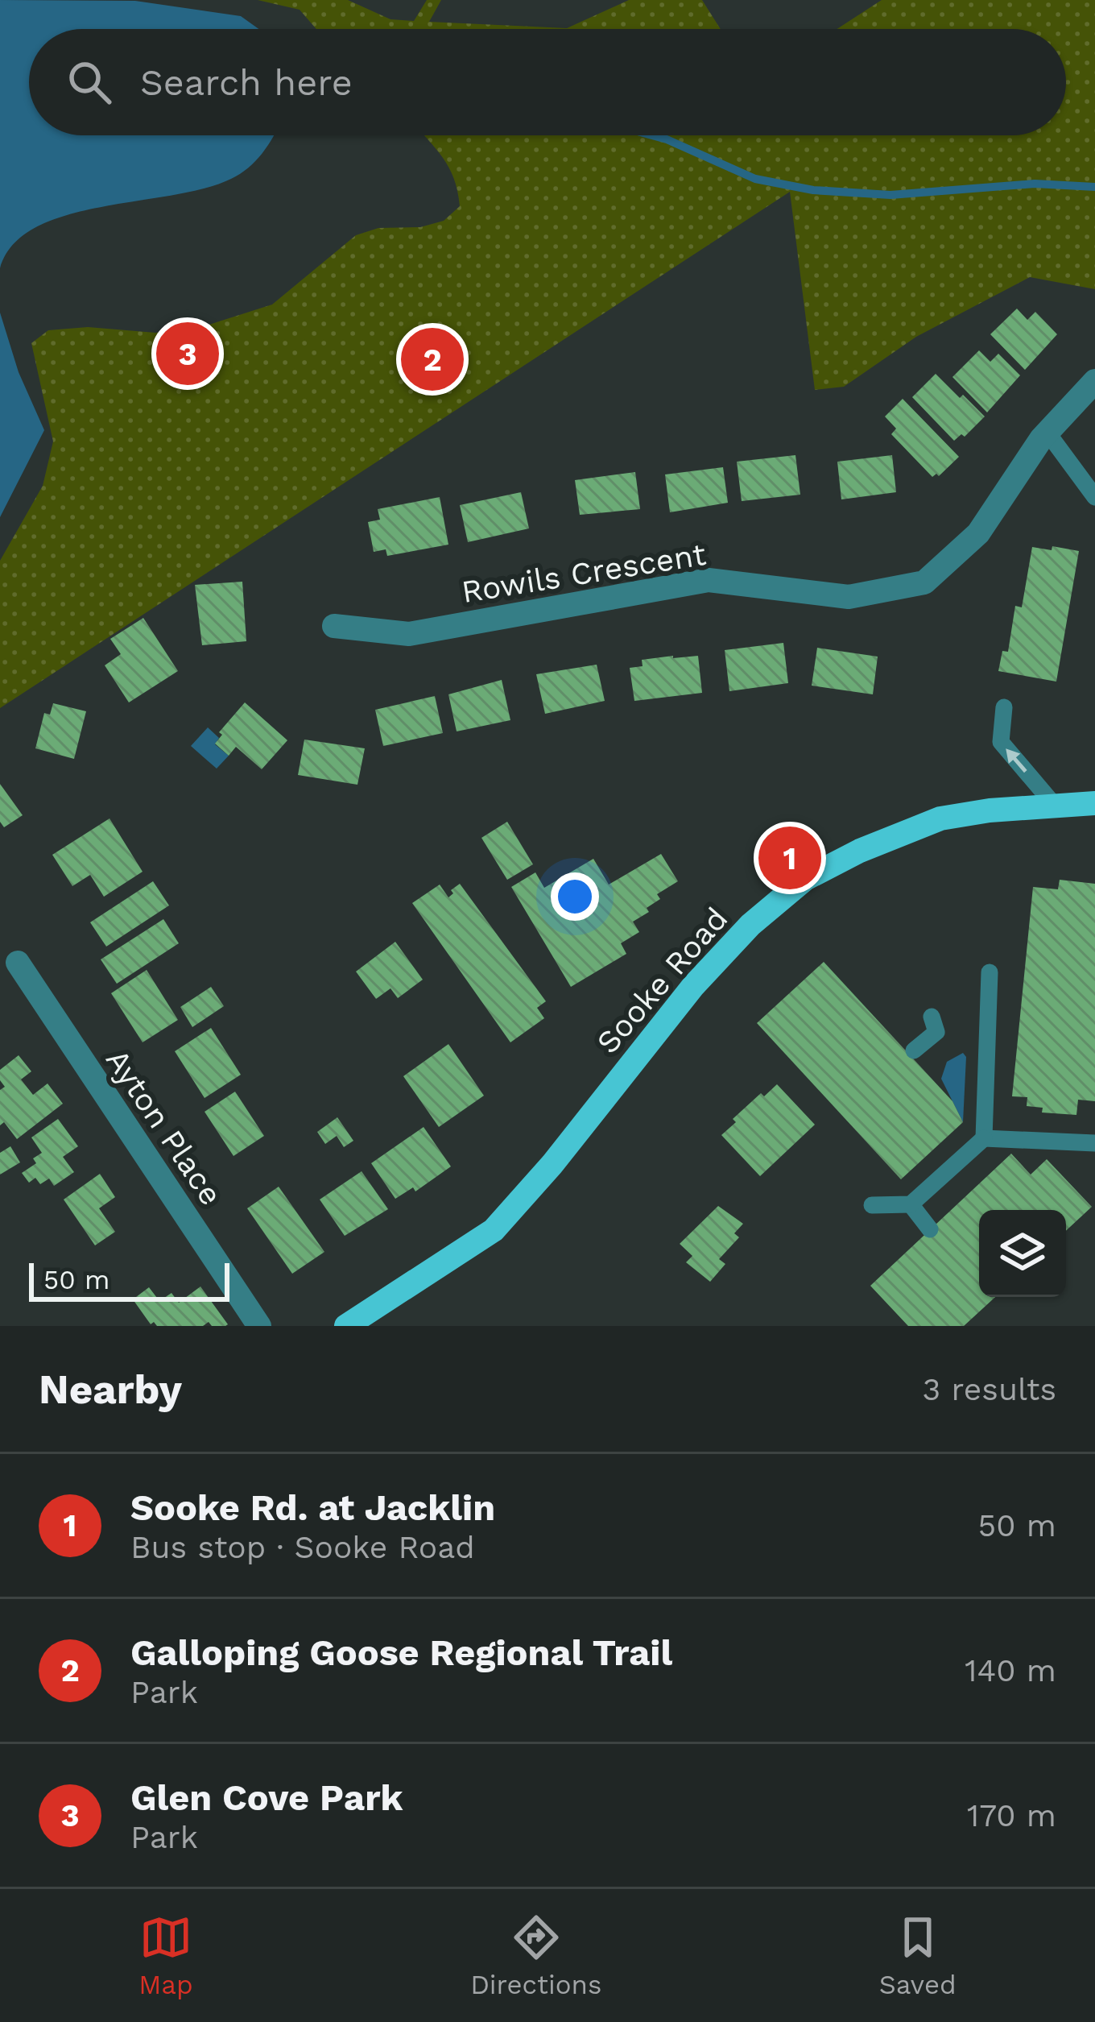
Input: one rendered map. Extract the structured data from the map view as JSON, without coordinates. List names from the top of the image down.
{
  "streets": {
    "main road": ["Sooke Road"],
    "street": ["Rowils Crescent", "Ayton Place"]
  },
  "scale_bar": "50 m",
  "page": {
    "search": "Search here",
    "pins": ["3", "2", "1"],
    "scale": "50 m",
    "heading": ["Nearby", "3 results"],
    "list": [
      {
        "mark": "1",
        "name": "Sooke Rd. at Jacklin",
        "note": "Bus stop · Sooke Road",
        "value": "50 m"
      },
      {
        "mark": "2",
        "name": "Galloping Goose Regional Trail",
        "note": "Park",
        "value": "140 m"
      },
      {
        "mark": "3",
        "name": "Glen Cove Park",
        "note": "Park",
        "value": "170 m"
      }
    ],
    "nav": ["Map", "Directions", "Saved"]
  }
}
